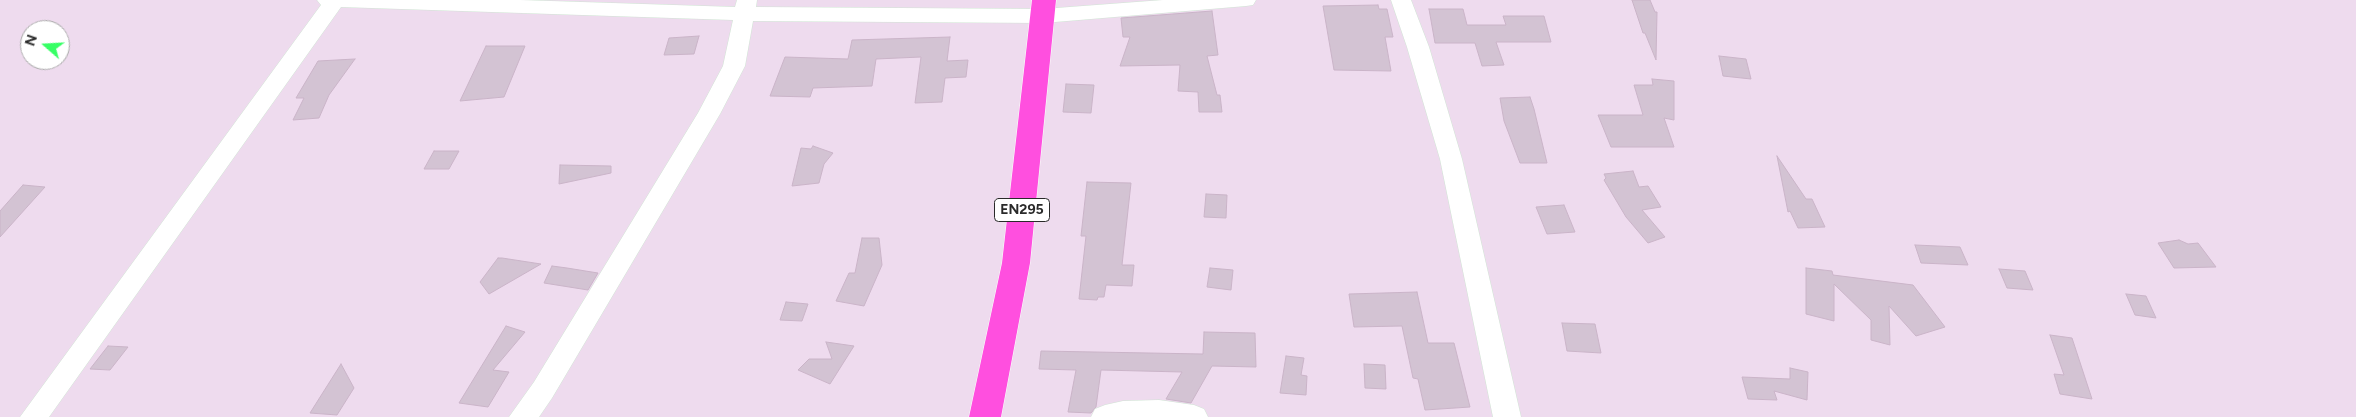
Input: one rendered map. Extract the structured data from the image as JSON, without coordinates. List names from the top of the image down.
{
  "streets": {
    "main road": ["EN295"]
  },
  "north": "left"
}
